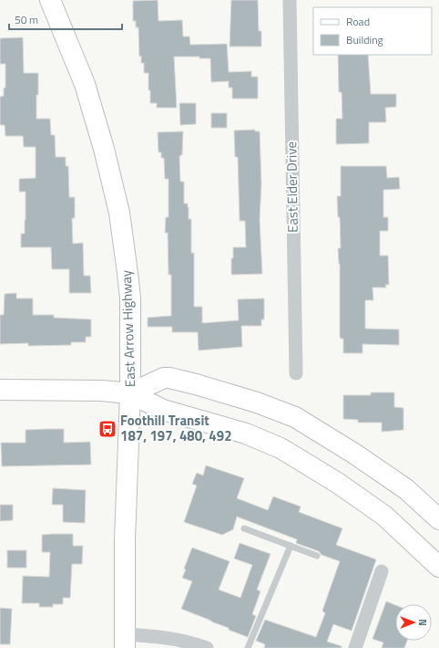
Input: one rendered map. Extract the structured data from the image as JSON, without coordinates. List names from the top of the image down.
{
  "streets": {
    "main road": ["East Arrow Highway"],
    "street": ["East Elder Drive"]
  },
  "places": {
    "bus stop": ["Foothill Transit 187, 197, 480, 492"]
  },
  "legend": ["Road", "Building"],
  "scale_bar": "50 m",
  "north": "right"
}
